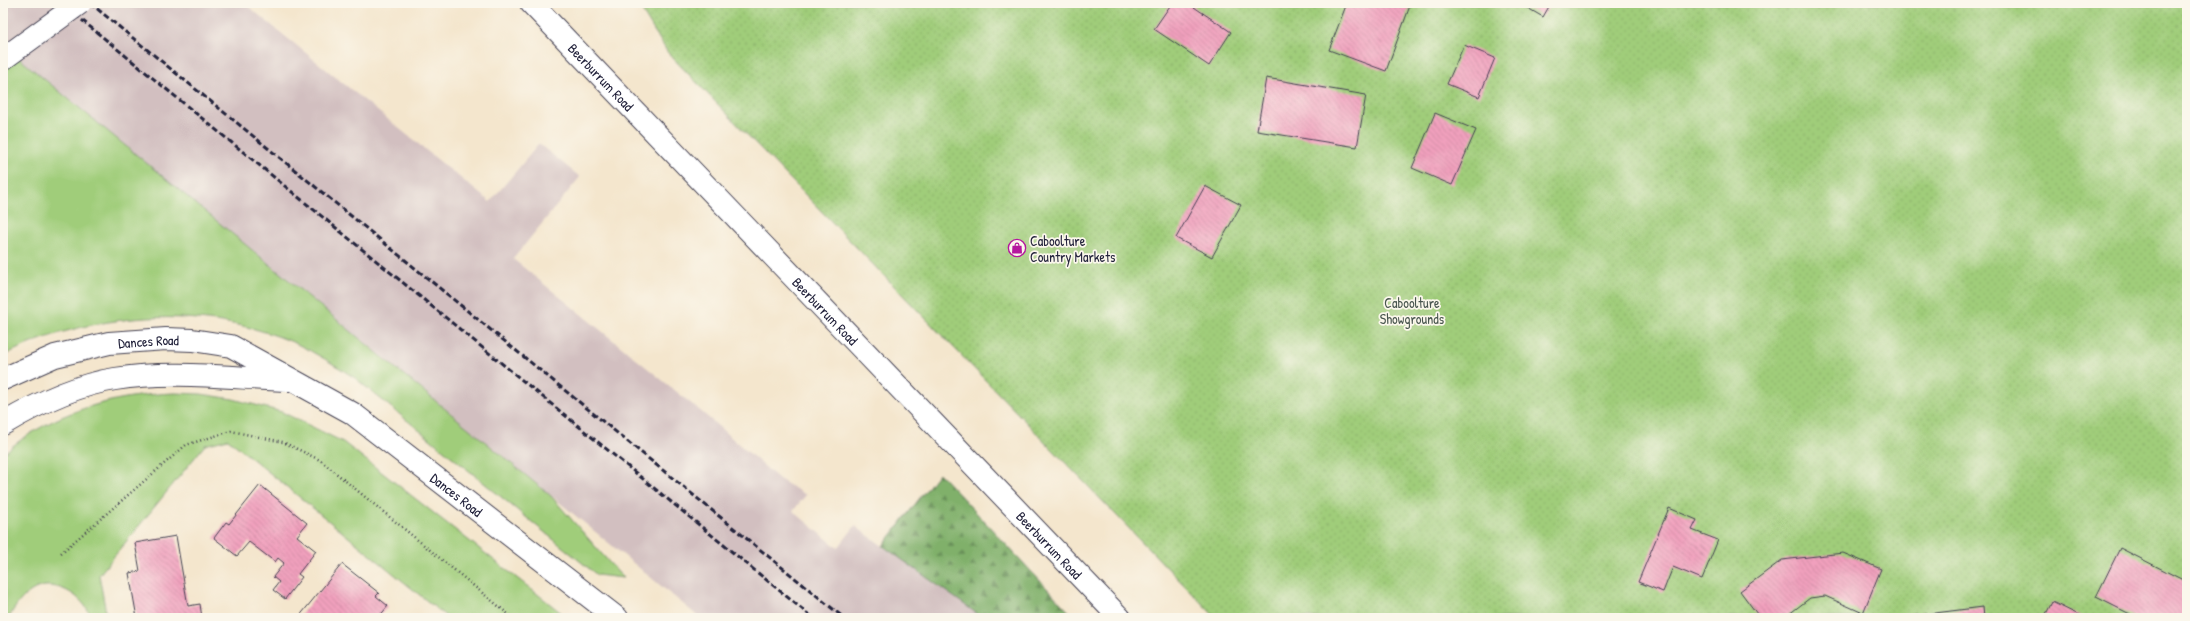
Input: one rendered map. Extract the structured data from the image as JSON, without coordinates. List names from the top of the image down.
{
  "streets": {
    "main road": ["Beerburrum Road", "Dances Road"]
  },
  "parks": ["Caboolture Showgrounds"],
  "places": {
    "shop": ["Caboolture Country Markets"]
  }
}
